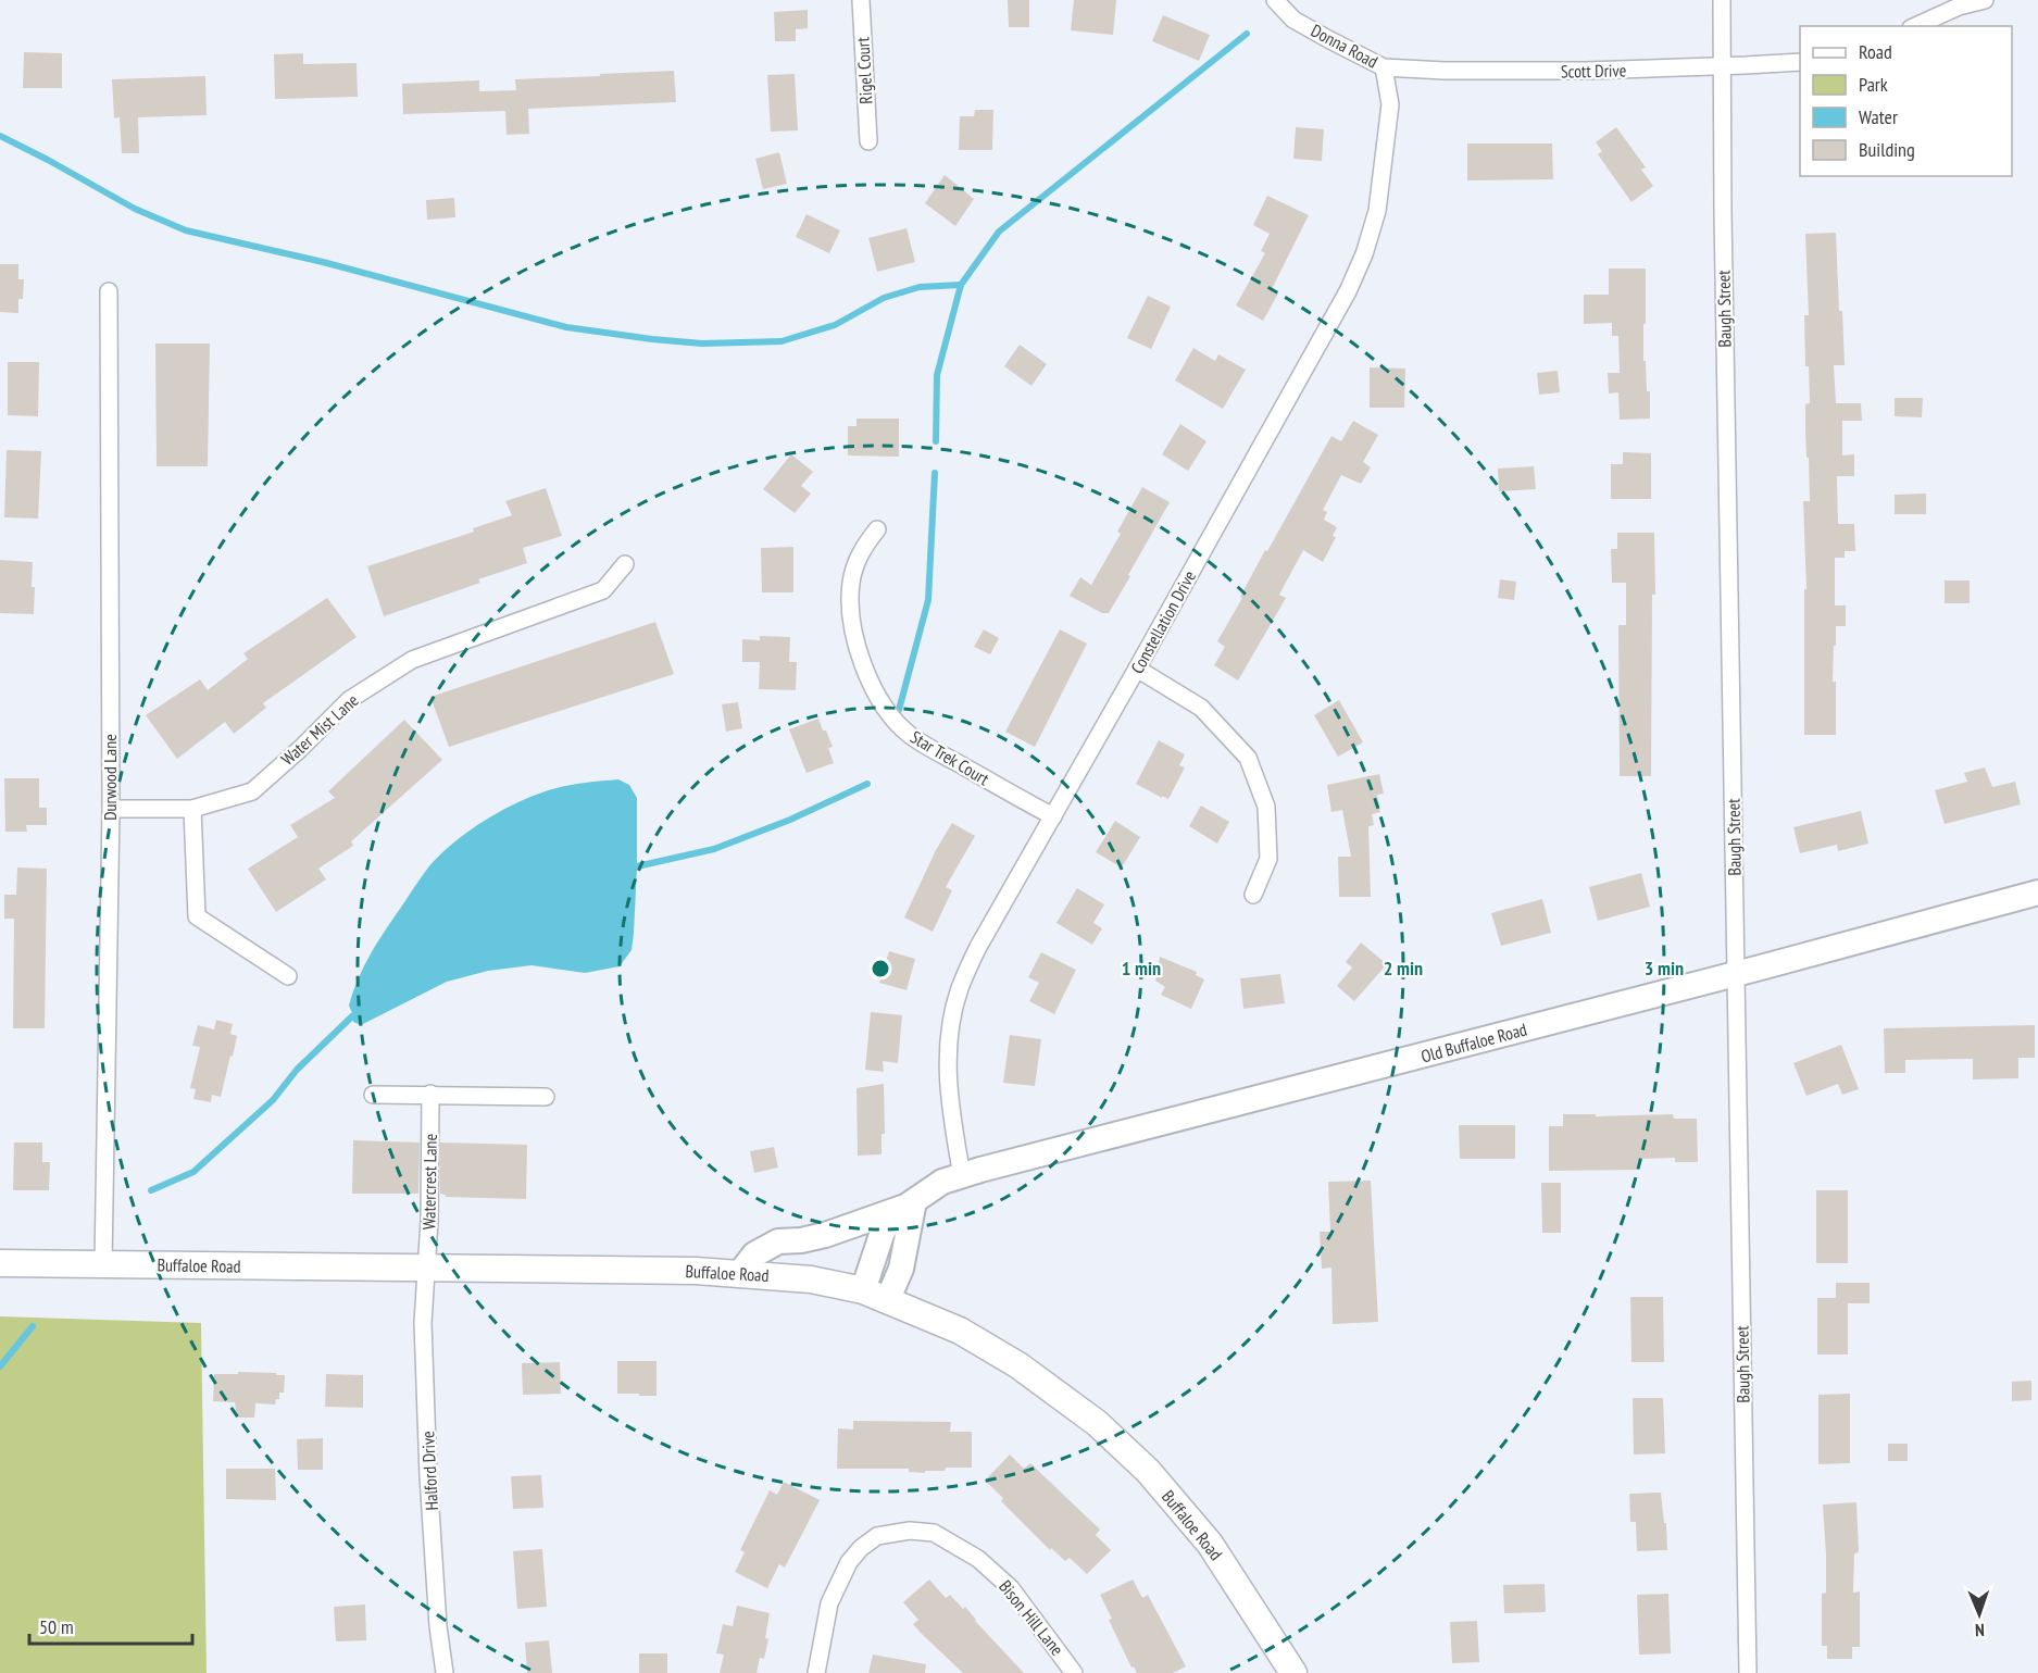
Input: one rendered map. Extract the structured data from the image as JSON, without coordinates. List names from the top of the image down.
{
  "streets": {
    "main road": ["Buffaloe Road"],
    "street": [
      "Donna Road",
      "Rigel Court",
      "Scott Drive",
      "Baugh Street",
      "Constellation Drive",
      "Water Mist Lane",
      "Star Trek Court",
      "Durwood Lane",
      "Old Buffaloe Road",
      "Watercrest Lane",
      "Halford Drive",
      "Bison Hill Lane"
    ]
  },
  "crossings": [
    ["Donna Road", "Scott Drive"],
    ["Donna Road", "Constellation Drive"],
    ["Scott Drive", "Baugh Street"],
    ["Scott Drive", "Constellation Drive"],
    ["Baugh Street", "Old Buffaloe Road"],
    ["Constellation Drive", "Star Trek Court"],
    ["Constellation Drive", "Old Buffaloe Road"],
    ["Water Mist Lane", "Durwood Lane"],
    ["Durwood Lane", "Buffaloe Road"],
    ["Old Buffaloe Road", "Buffaloe Road"],
    ["Watercrest Lane", "Buffaloe Road"],
    ["Watercrest Lane", "Halford Drive"],
    ["Buffaloe Road", "Halford Drive"]
  ],
  "legend": [
    "Road",
    "Park",
    "Water",
    "Building"
  ],
  "scale_bar": "50 m",
  "north": "bottom",
  "rings": ["1 min", "2 min", "3 min"]
}
